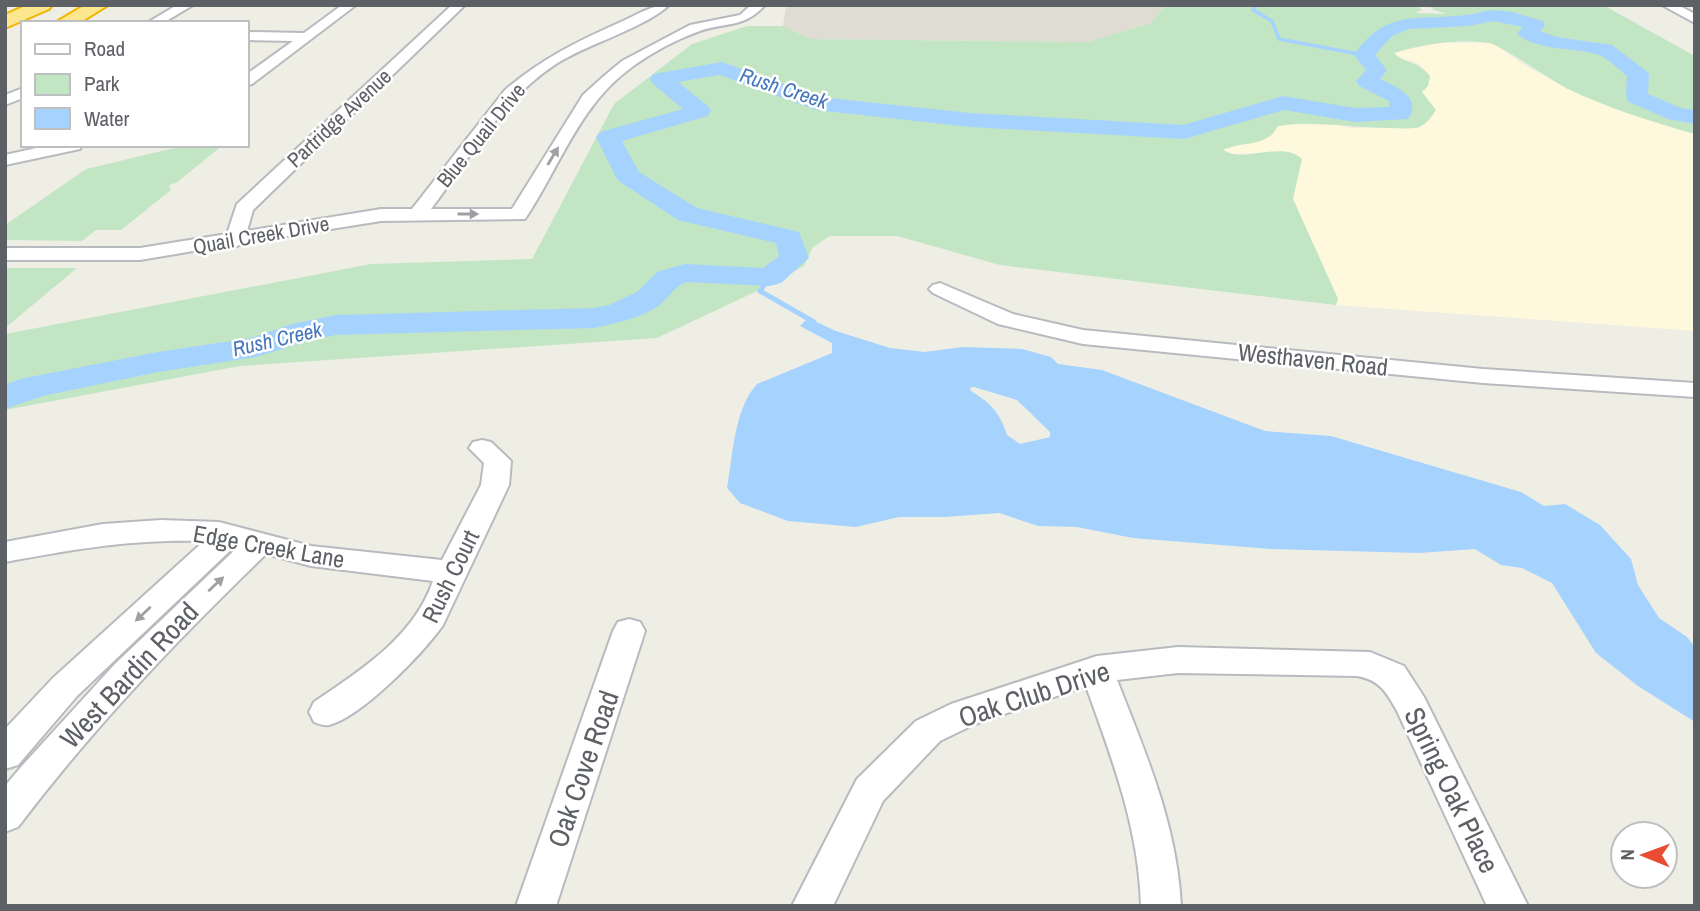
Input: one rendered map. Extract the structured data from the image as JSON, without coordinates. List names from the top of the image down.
{
  "streets": {
    "street": [
      "Partridge Avenue",
      "Blue Quail Drive",
      "Quail Creek Drive",
      "Westhaven Road",
      "Edge Creek Lane",
      "Rush Court",
      "West Bardin Road",
      "Oak Club Drive",
      "Oak Cove Road",
      "Spring Oak Place"
    ]
  },
  "crossings": [
    ["Partridge Avenue", "Quail Creek Drive"],
    ["Blue Quail Drive", "Quail Creek Drive"],
    ["Edge Creek Lane", "Rush Court"],
    ["Edge Creek Lane", "West Bardin Road"],
    ["Oak Club Drive", "Spring Oak Place"]
  ],
  "water": ["Rush Creek"],
  "legend": ["Road", "Park", "Water"],
  "north": "left"
}
